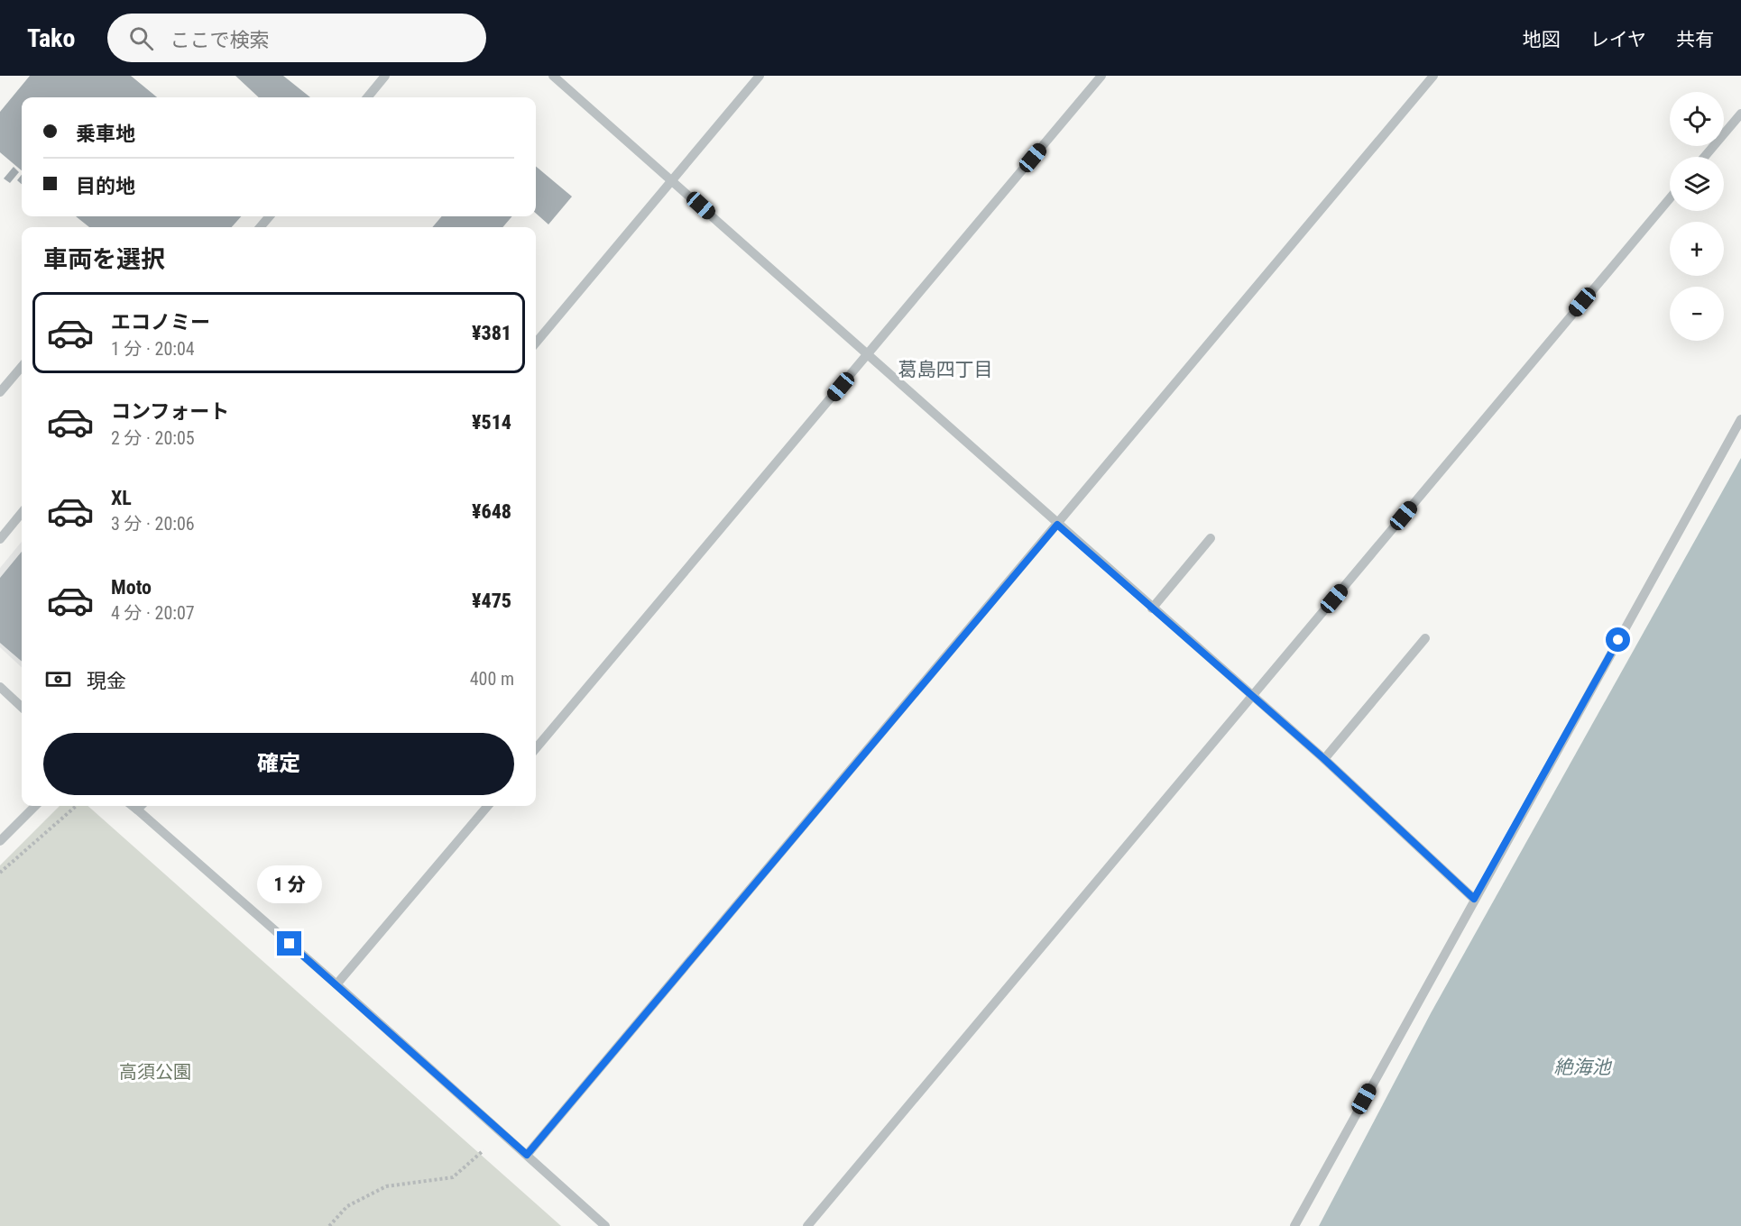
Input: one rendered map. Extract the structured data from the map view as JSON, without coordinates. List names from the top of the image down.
{
  "districts": ["葛島四丁目"],
  "water": ["絶海池"],
  "parks": ["高須公園"],
  "page": {
    "header": "Tako",
    "search": "ここで検索",
    "nav": ["地図", "レイヤ", "共有"],
    "map_buttons": ["+", "−"],
    "banner": ["乗車地", "目的地"],
    "heading": "車両を選択",
    "list": [
      {
        "name": "エコノミー",
        "note": "1 分 · 20:04",
        "value": "¥381"
      },
      {
        "name": "コンフォート",
        "note": "2 分 · 20:05",
        "value": "¥514"
      },
      {
        "name": "XL",
        "note": "3 分 · 20:06",
        "value": "¥648"
      },
      {
        "name": "Moto",
        "note": "4 分 · 20:07",
        "value": "¥475"
      }
    ],
    "pay": ["現金", "400 m"],
    "buttons": "確定",
    "bubble": "1 分"
  }
}
